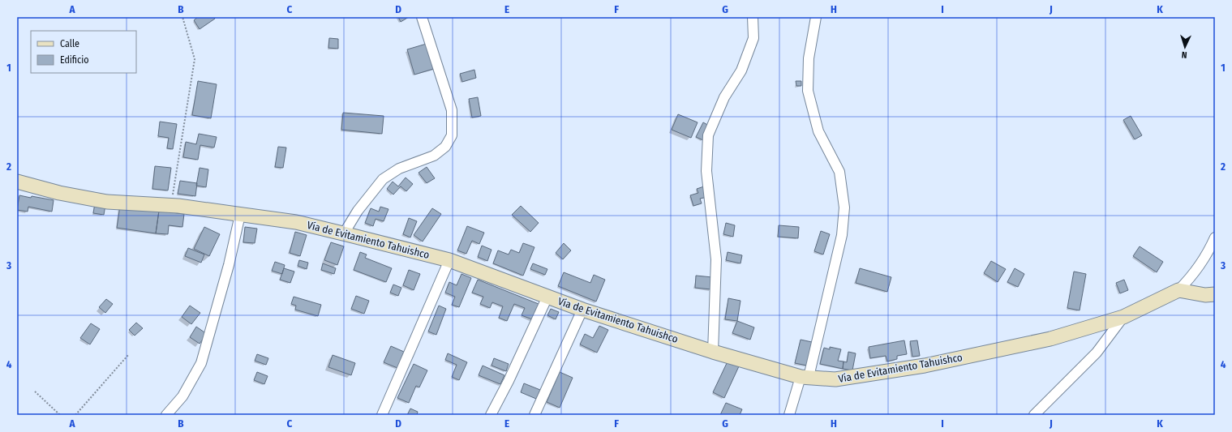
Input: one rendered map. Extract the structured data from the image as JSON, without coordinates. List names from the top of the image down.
{
  "streets": {
    "main road": ["Vía de Evitamiento Tahuishco"]
  },
  "legend": ["Calle", "Edificio"],
  "north": "bottom",
  "grid": {
    "columns": [
      "A",
      "B",
      "C",
      "D",
      "E",
      "F",
      "G",
      "H",
      "I",
      "J",
      "K"
    ],
    "rows": [
      "1",
      "2",
      "3",
      "4"
    ]
  }
}
